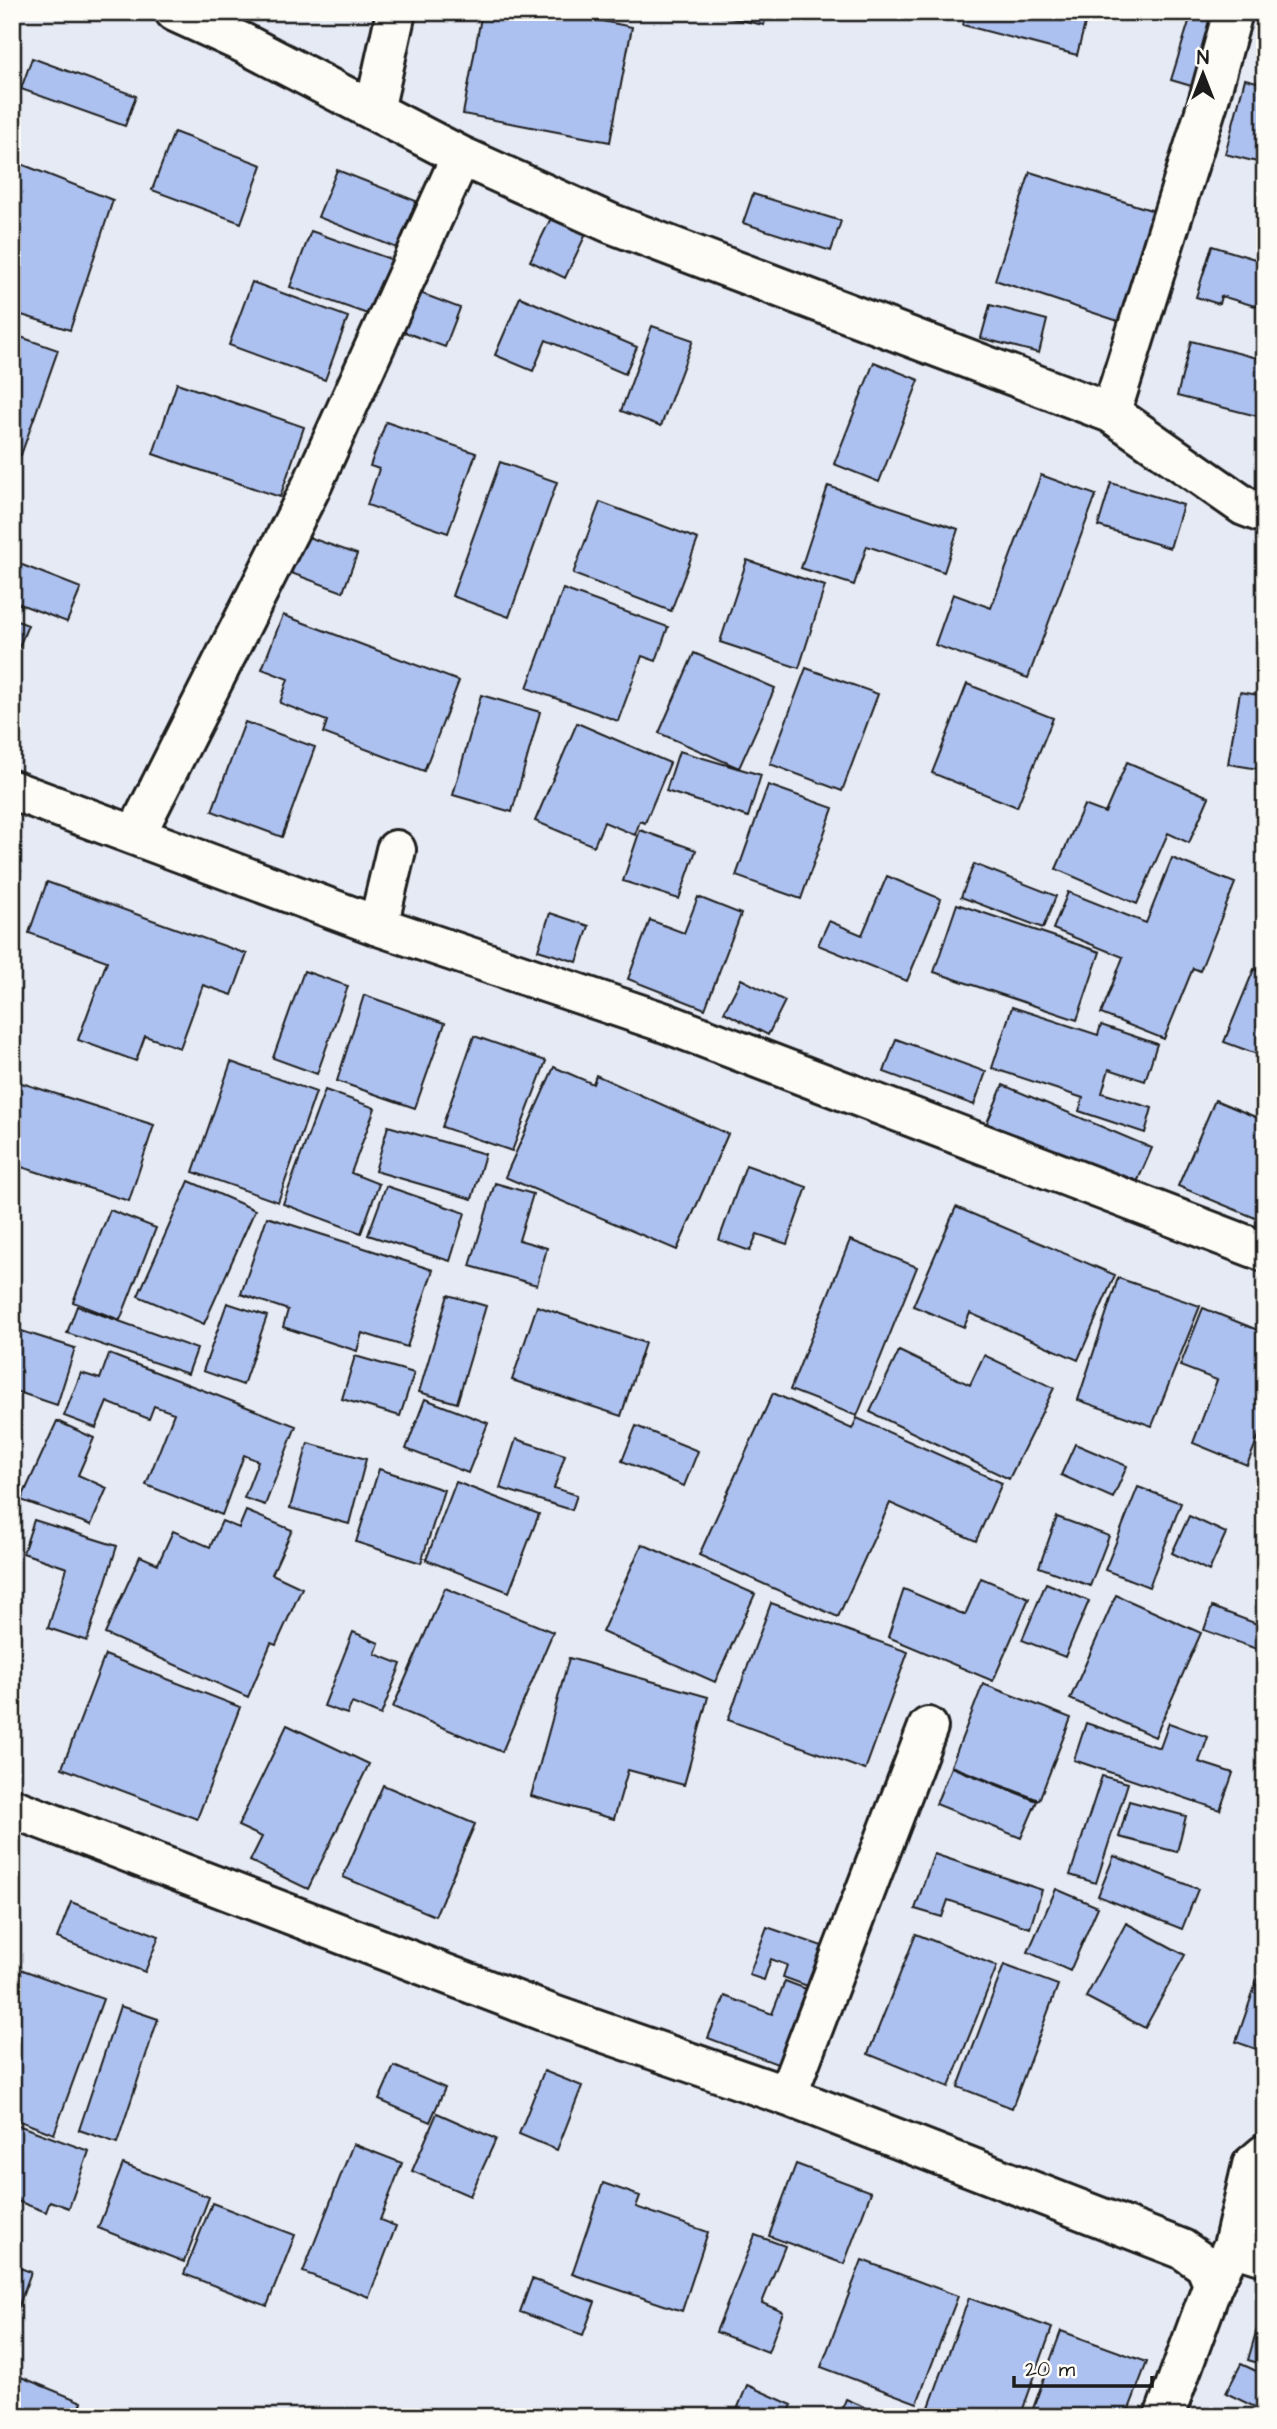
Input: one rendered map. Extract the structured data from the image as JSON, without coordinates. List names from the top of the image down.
{
  "scale_bar": "20 m",
  "north": "top"
}
